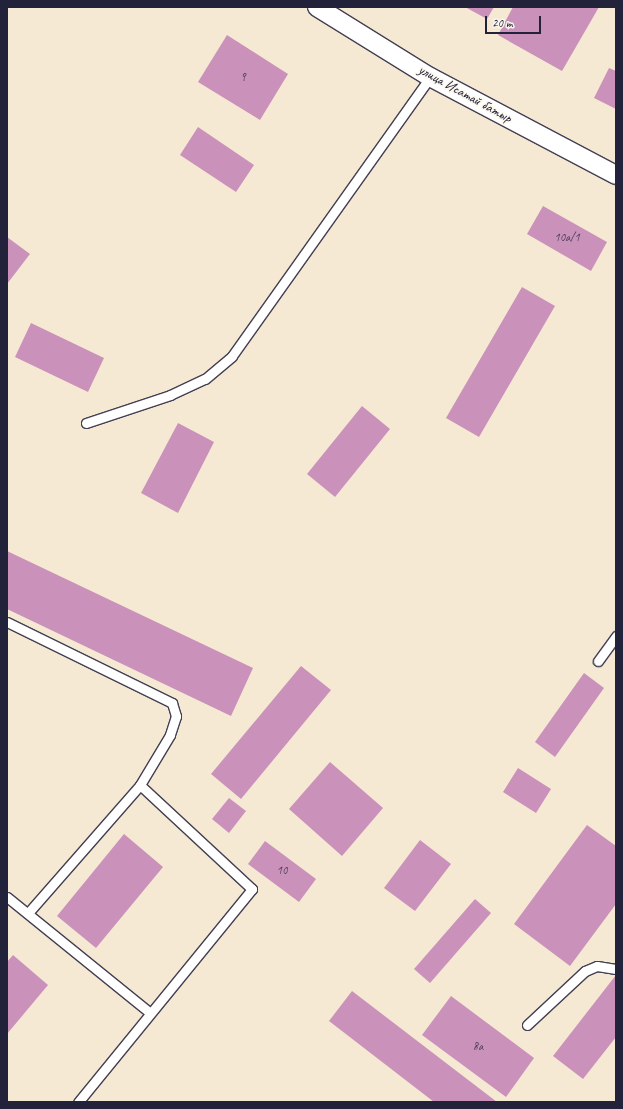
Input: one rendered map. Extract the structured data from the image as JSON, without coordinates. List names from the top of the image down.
{
  "streets": {
    "street": ["улица Исатай батыр"]
  },
  "house_numbers": [
    "9",
    "10а/1",
    "10",
    "8а"
  ],
  "scale_bar": "20 m"
}
